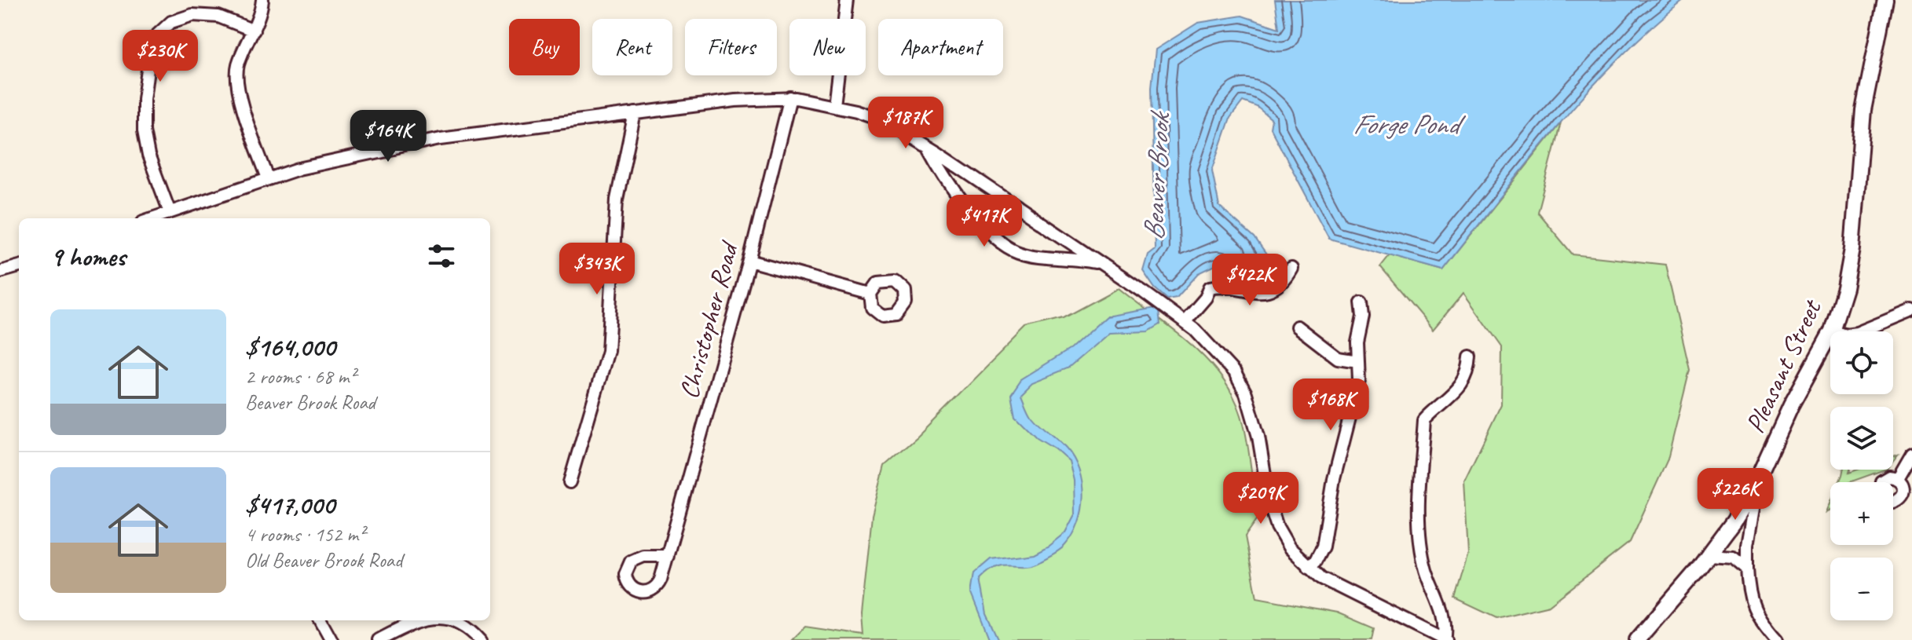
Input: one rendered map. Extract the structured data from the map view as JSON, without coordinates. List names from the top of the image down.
{
  "streets": {
    "main road": ["Pleasant Street"],
    "street": ["Christopher Road"]
  },
  "water": ["Forge Pond", "Beaver Brook"],
  "page": {
    "chip": [
      "Buy",
      "Rent",
      "Filters",
      "New",
      "Apartment"
    ],
    "price": [
      "$230K",
      "$187K",
      "$164K",
      "$417K",
      "$343K",
      "$422K",
      "$168K",
      "$226K",
      "$209K"
    ],
    "heading": "9 homes",
    "list": [
      {
        "name": "$164,000",
        "note": "2 rooms · 68 m² · Beaver Brook Road"
      },
      {
        "name": "$417,000",
        "note": "4 rooms · 152 m² · Old Beaver Brook Road"
      }
    ],
    "map_buttons": ["+", "−"]
  }
}
